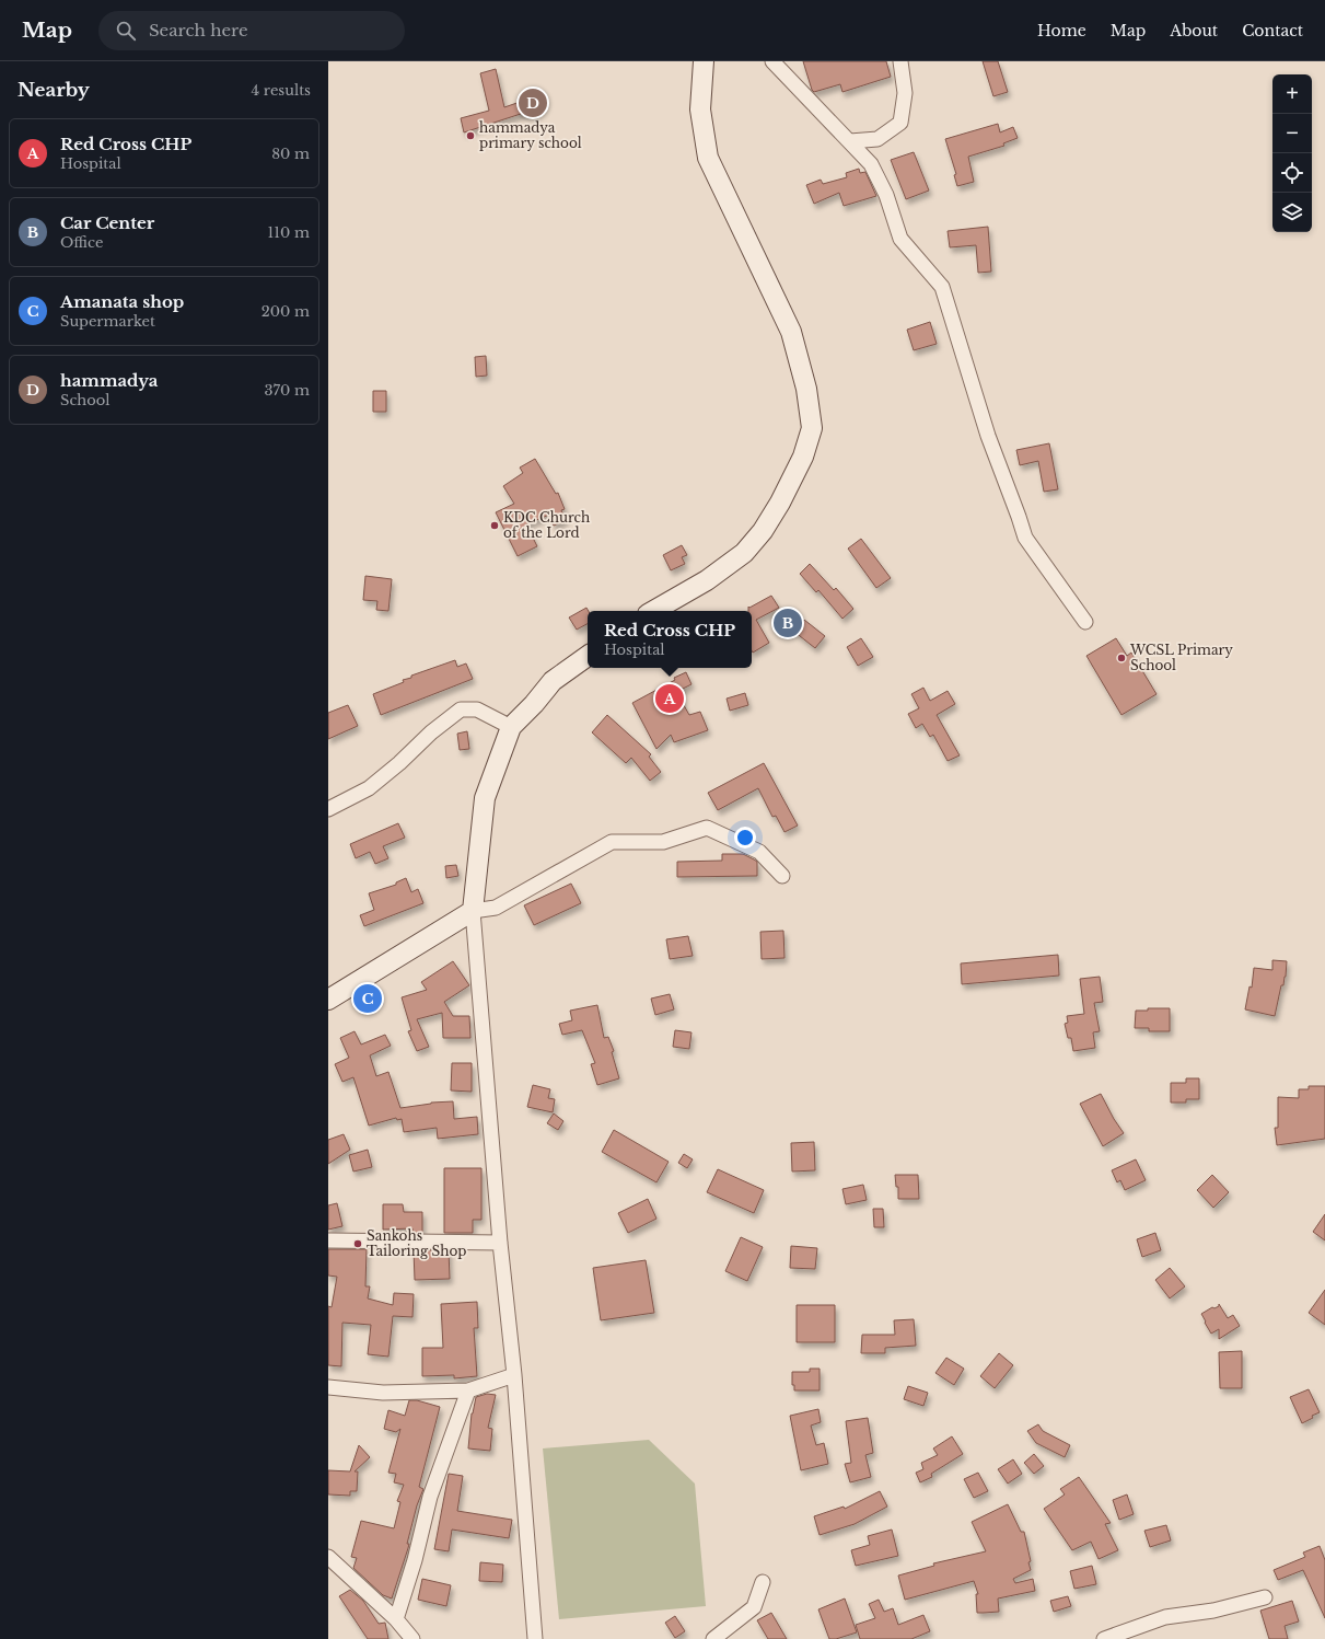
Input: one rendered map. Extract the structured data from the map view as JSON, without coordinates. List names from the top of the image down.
{
  "places": [
    "hammadya primary school",
    "KDC Church of the Lord",
    "WCSL Primary School",
    "Sankohs Tailoring Shop"
  ],
  "page": {
    "header": "Map",
    "search": "Search here",
    "nav": [
      "Home",
      "Map",
      "About",
      "Contact"
    ],
    "heading": ["Nearby", "4 results"],
    "map_buttons": ["+", "−"],
    "pins": [
      "D",
      "B",
      "A",
      "C"
    ],
    "list": [
      {
        "mark": "A",
        "name": "Red Cross CHP",
        "note": "Hospital",
        "value": "80 m"
      },
      {
        "mark": "B",
        "name": "Car Center",
        "note": "Office",
        "value": "110 m"
      },
      {
        "mark": "C",
        "name": "Amanata shop",
        "note": "Supermarket",
        "value": "200 m"
      },
      {
        "mark": "D",
        "name": "hammadya",
        "note": "School",
        "value": "370 m"
      }
    ],
    "popup": ["Red Cross CHP", "Hospital"]
  }
}
